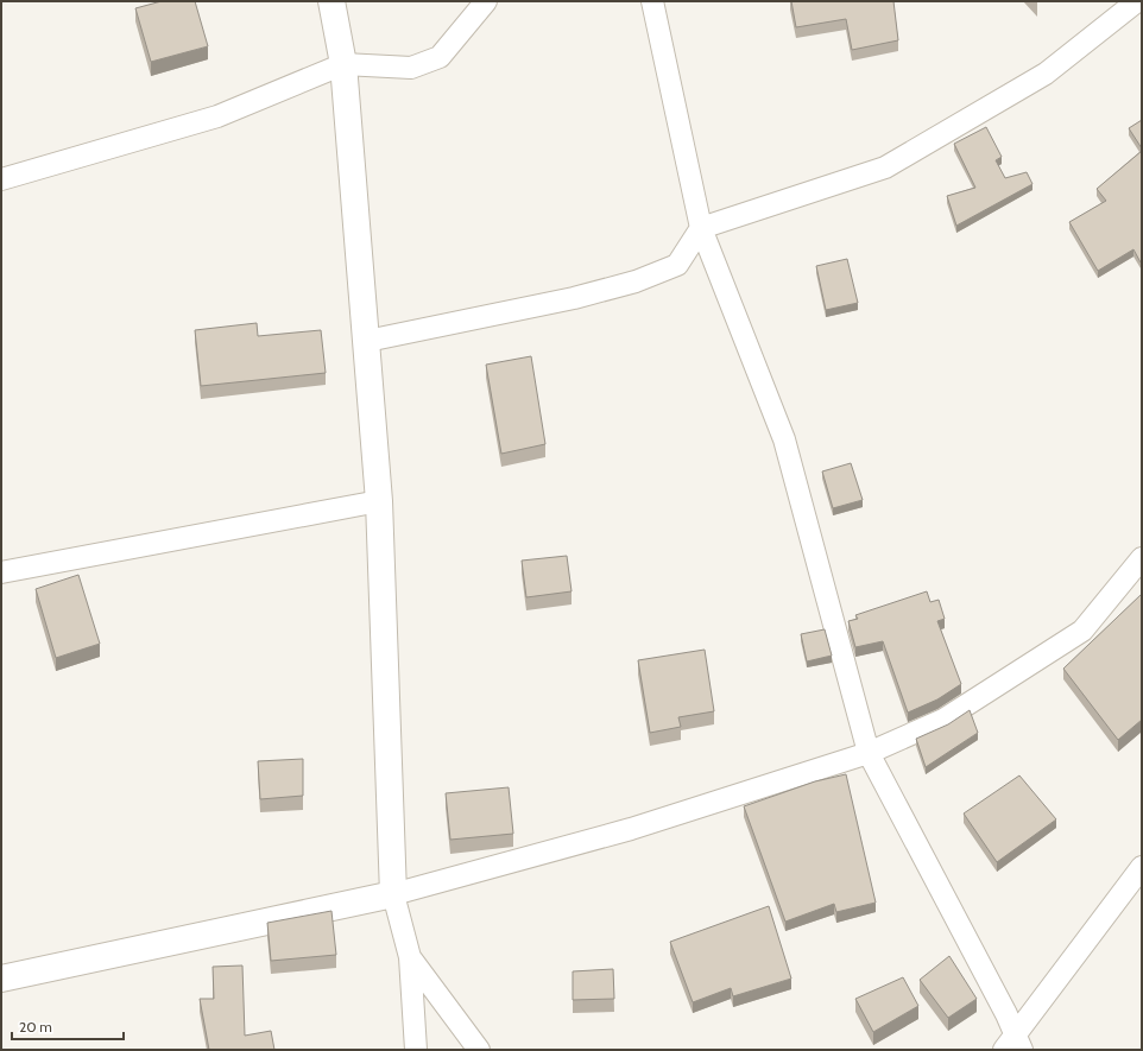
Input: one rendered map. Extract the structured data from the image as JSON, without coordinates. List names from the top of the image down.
{
  "scale_bar": "20 m"
}
